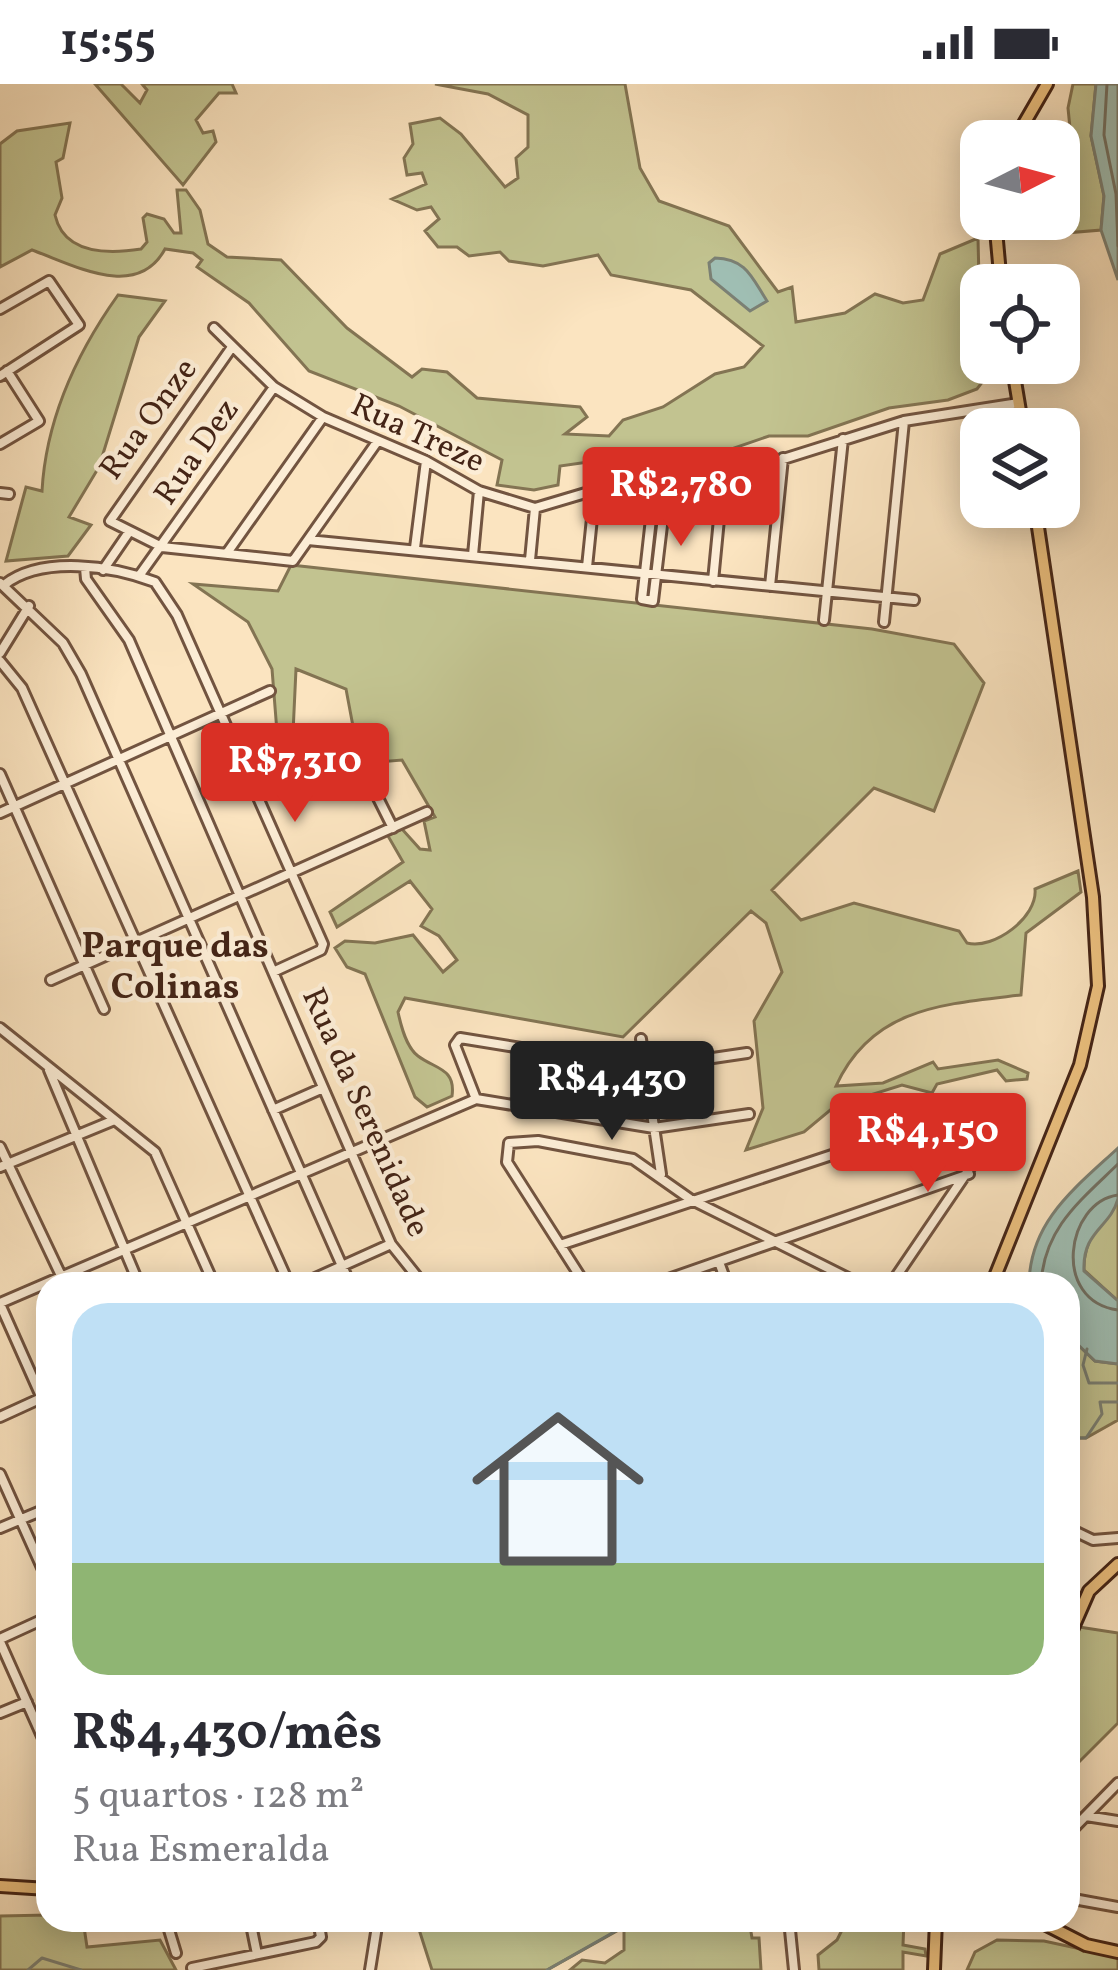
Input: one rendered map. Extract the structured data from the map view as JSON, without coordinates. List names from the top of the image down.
{
  "streets": {
    "street": [
      "Rua Onze",
      "Rua Treze",
      "Rua Dez",
      "Rua da Serenidade"
    ]
  },
  "crossings": [
    ["Rua Onze", "Rua Treze"],
    ["Rua Treze", "Rua Dez"]
  ],
  "districts": ["Parque das Colinas"],
  "north": "right",
  "page": {
    "status": "15:55",
    "price": [
      "R$2,780",
      "R$7,310",
      "R$4,430",
      "R$4,150"
    ],
    "list": [
      {
        "name": "R$4,430/mês",
        "note": "5 quartos · 128 m² · Rua Esmeralda"
      }
    ]
  }
}
